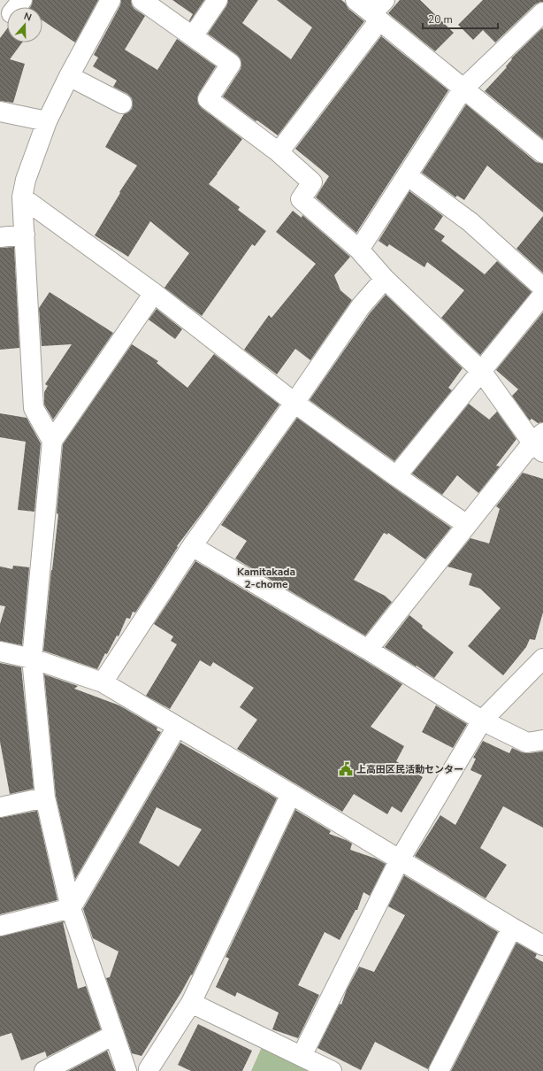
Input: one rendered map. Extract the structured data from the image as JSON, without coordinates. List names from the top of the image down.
{
  "districts": ["Kamitakada 2-chome"],
  "places": {
    "public building": ["上高田区民活動センター"]
  },
  "scale_bar": "20 m",
  "north": "top"
}
